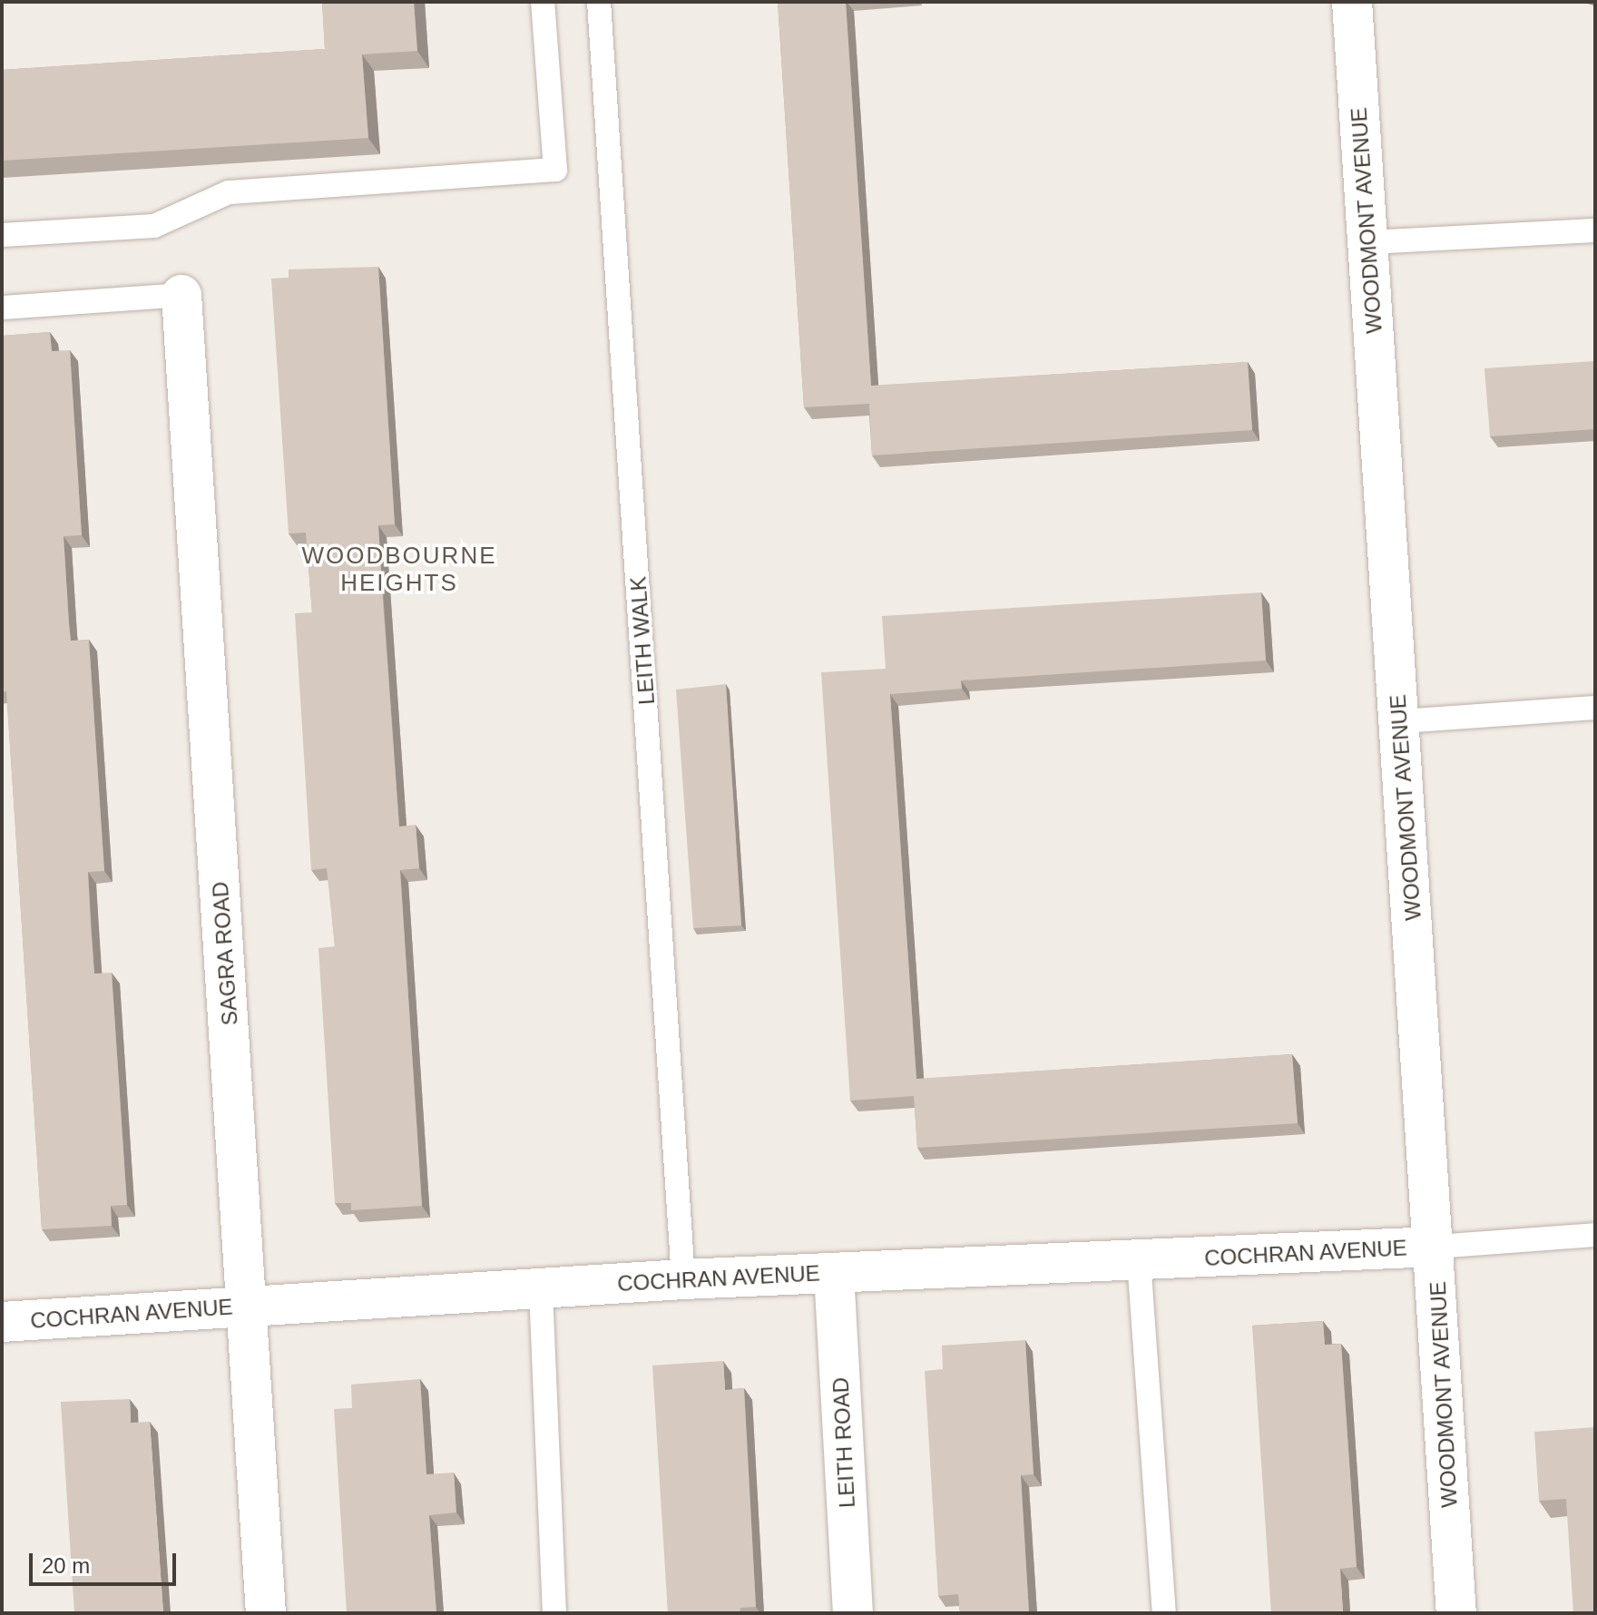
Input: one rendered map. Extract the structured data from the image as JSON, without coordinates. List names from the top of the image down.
{
  "streets": {
    "street": [
      "WOODMONT AVENUE",
      "SAGRA ROAD",
      "COCHRAN AVENUE",
      "LEITH ROAD"
    ],
    "lane": ["LEITH WALK"]
  },
  "crossings": [
    ["WOODMONT AVENUE", "COCHRAN AVENUE"],
    ["LEITH WALK", "COCHRAN AVENUE"],
    ["SAGRA ROAD", "COCHRAN AVENUE"],
    ["COCHRAN AVENUE", "LEITH ROAD"]
  ],
  "districts": ["WOODBOURNE HEIGHTS"],
  "scale_bar": "20 m"
}
